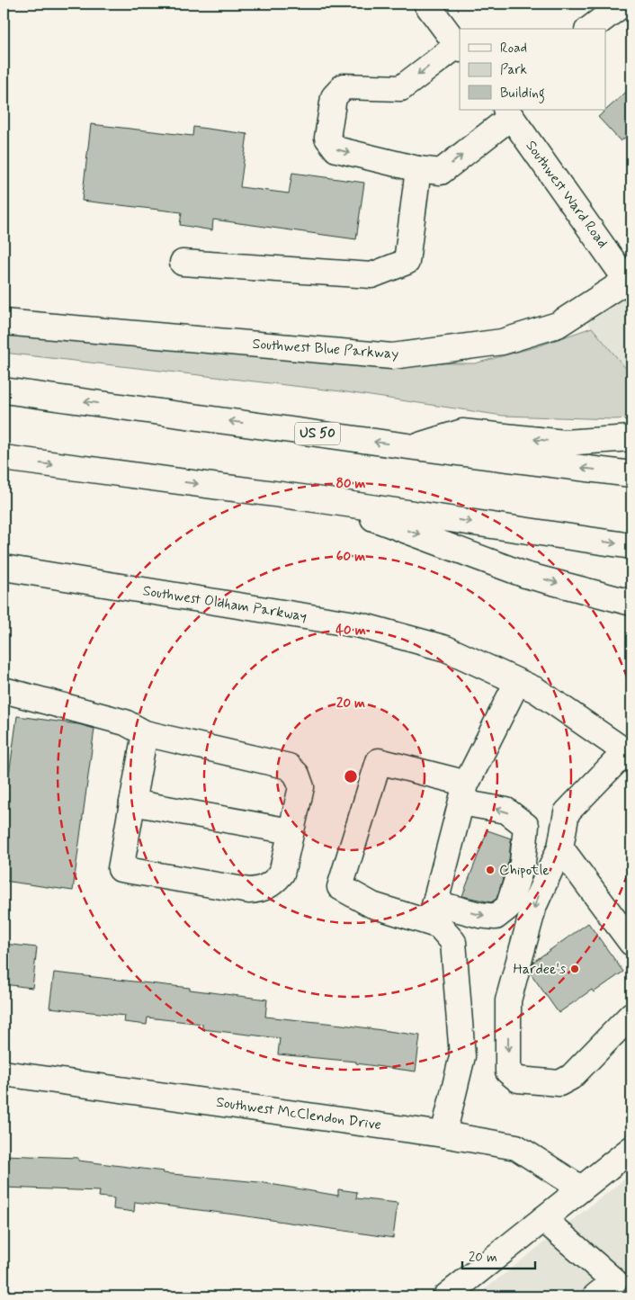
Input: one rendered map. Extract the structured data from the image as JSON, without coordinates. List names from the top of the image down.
{
  "streets": {
    "main road": [
      "Southwest Ward Road",
      "Southwest Blue Parkway",
      "US 50",
      "Southwest Oldham Parkway",
      "Southwest McClendon Drive"
    ]
  },
  "crossings": [
    ["Southwest Ward Road", "Southwest Blue Parkway"]
  ],
  "places": ["Chipotle", "Hardee's"],
  "legend": ["Road", "Park", "Building"],
  "scale_bar": "20 m",
  "rings": [
    "80 m",
    "60 m",
    "40 m",
    "20 m"
  ]
}
